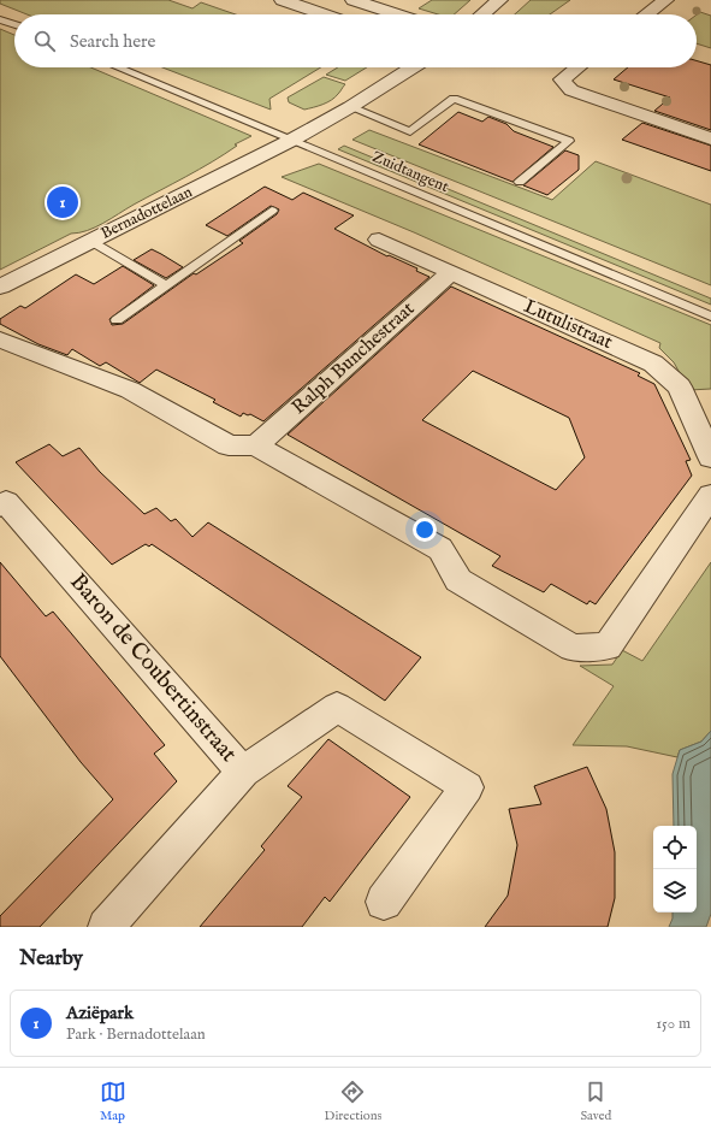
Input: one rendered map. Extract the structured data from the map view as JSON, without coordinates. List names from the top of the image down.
{
  "streets": {
    "street": [
      "Bernadottelaan",
      "Lutulistraat",
      "Ralph Bunchestraat",
      "Baron de Coubertinstraat"
    ],
    "lane": ["Zuidtangent"]
  },
  "crossings": [
    ["Zuidtangent", "Bernadottelaan"],
    ["Lutulistraat", "Ralph Bunchestraat"]
  ],
  "page": {
    "search": "Search here",
    "pins": "1",
    "heading": "Nearby",
    "list": [
      {
        "mark": "1",
        "name": "Aziëpark",
        "note": "Park · Bernadottelaan",
        "value": "150 m"
      }
    ],
    "nav": ["Map", "Directions", "Saved"]
  }
}
